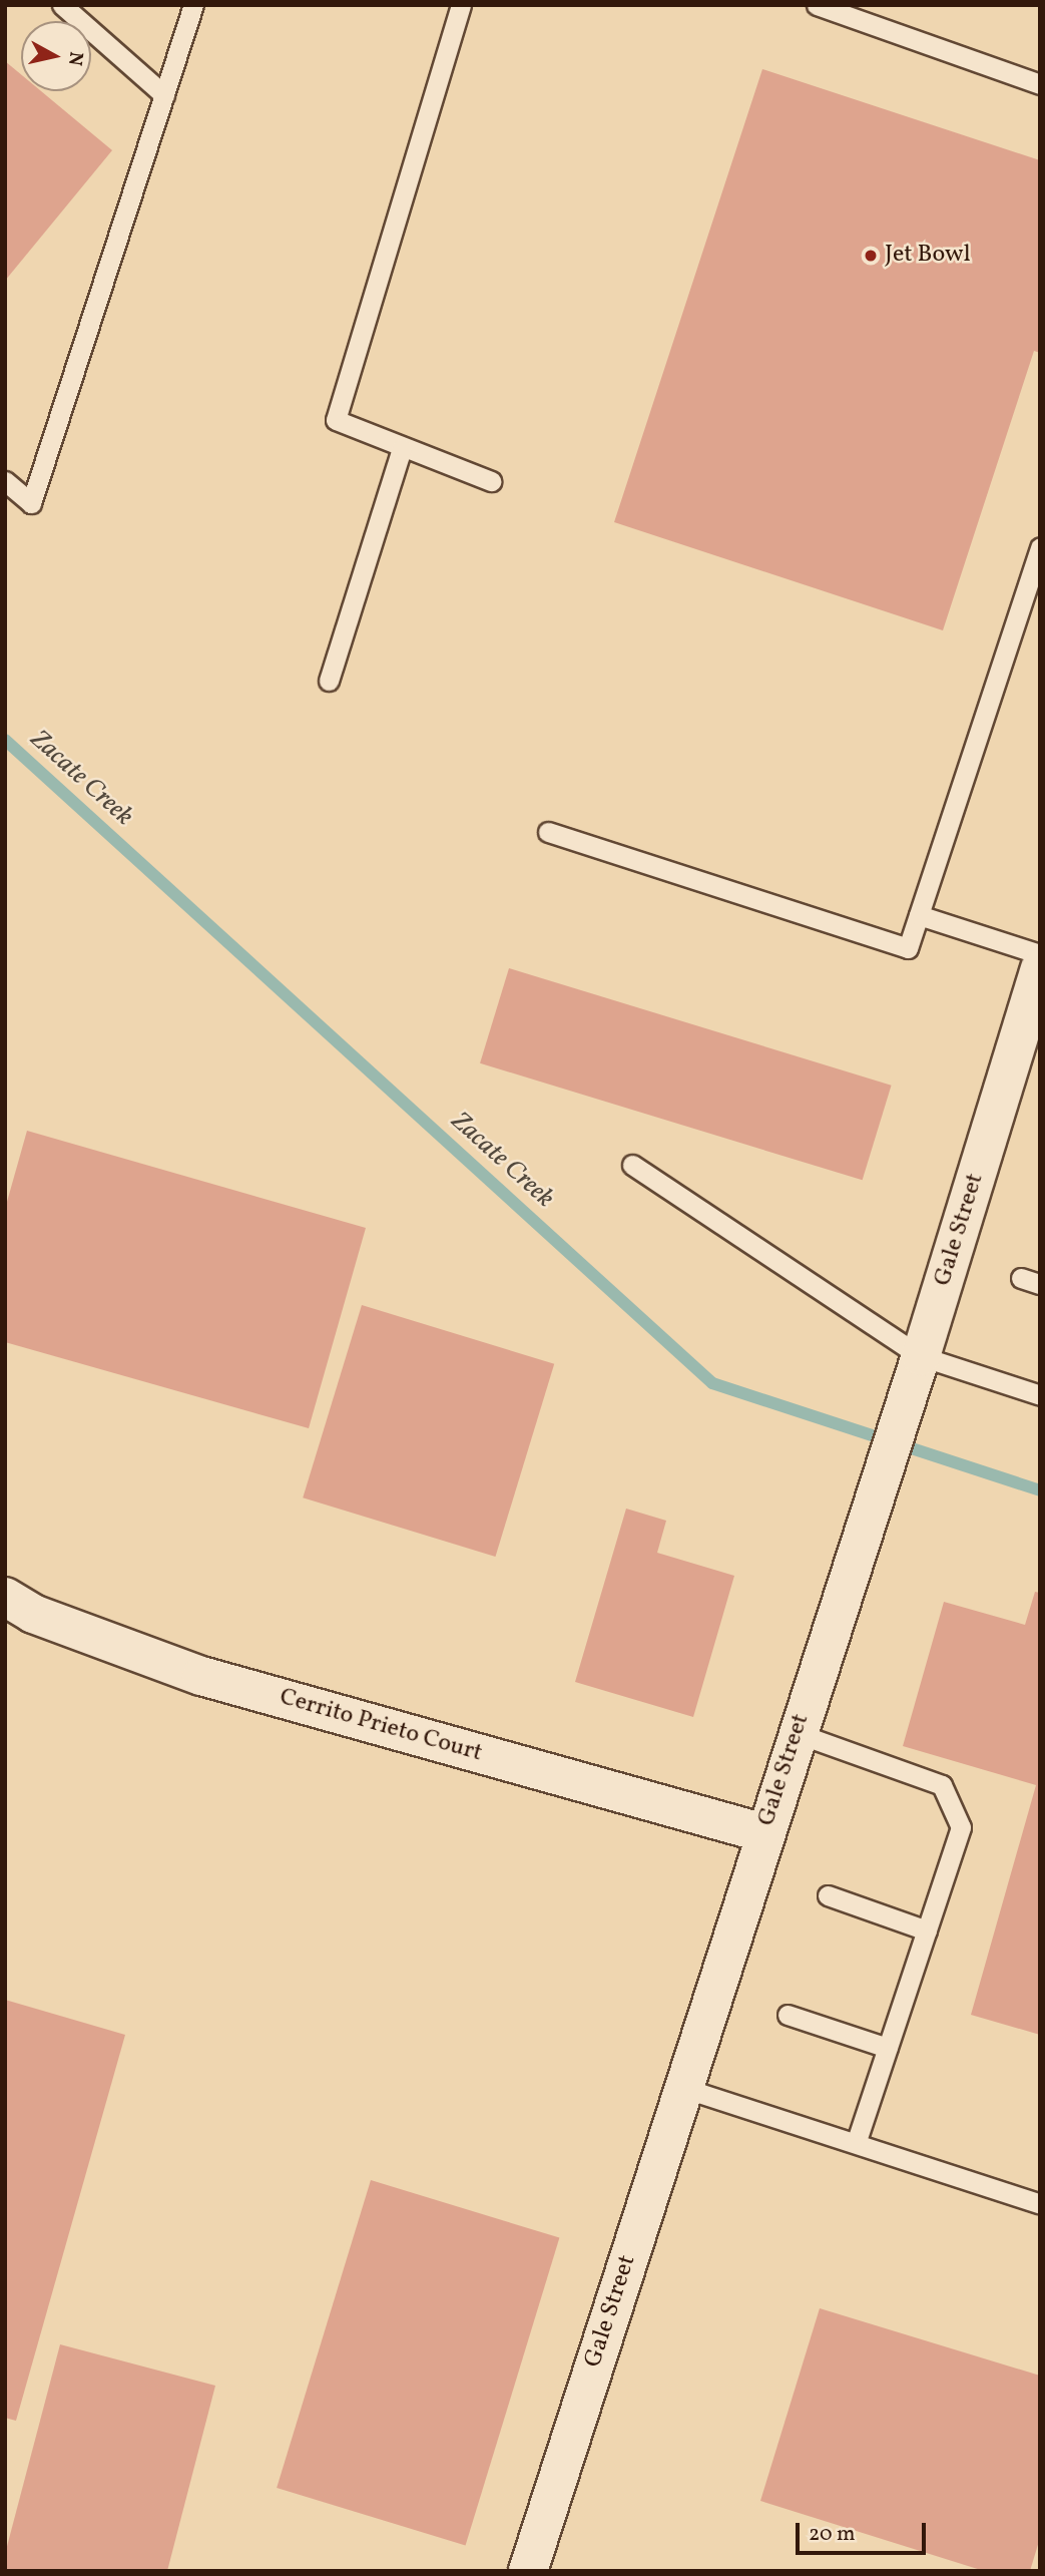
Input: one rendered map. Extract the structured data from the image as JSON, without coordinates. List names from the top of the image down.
{
  "streets": {
    "street": ["Gale Street", "Cerrito Prieto Court"]
  },
  "crossings": [
    ["Gale Street", "Cerrito Prieto Court"]
  ],
  "water": ["Zacate Creek"],
  "places": ["Jet Bowl"],
  "scale_bar": "20 m",
  "north": "right"
}
